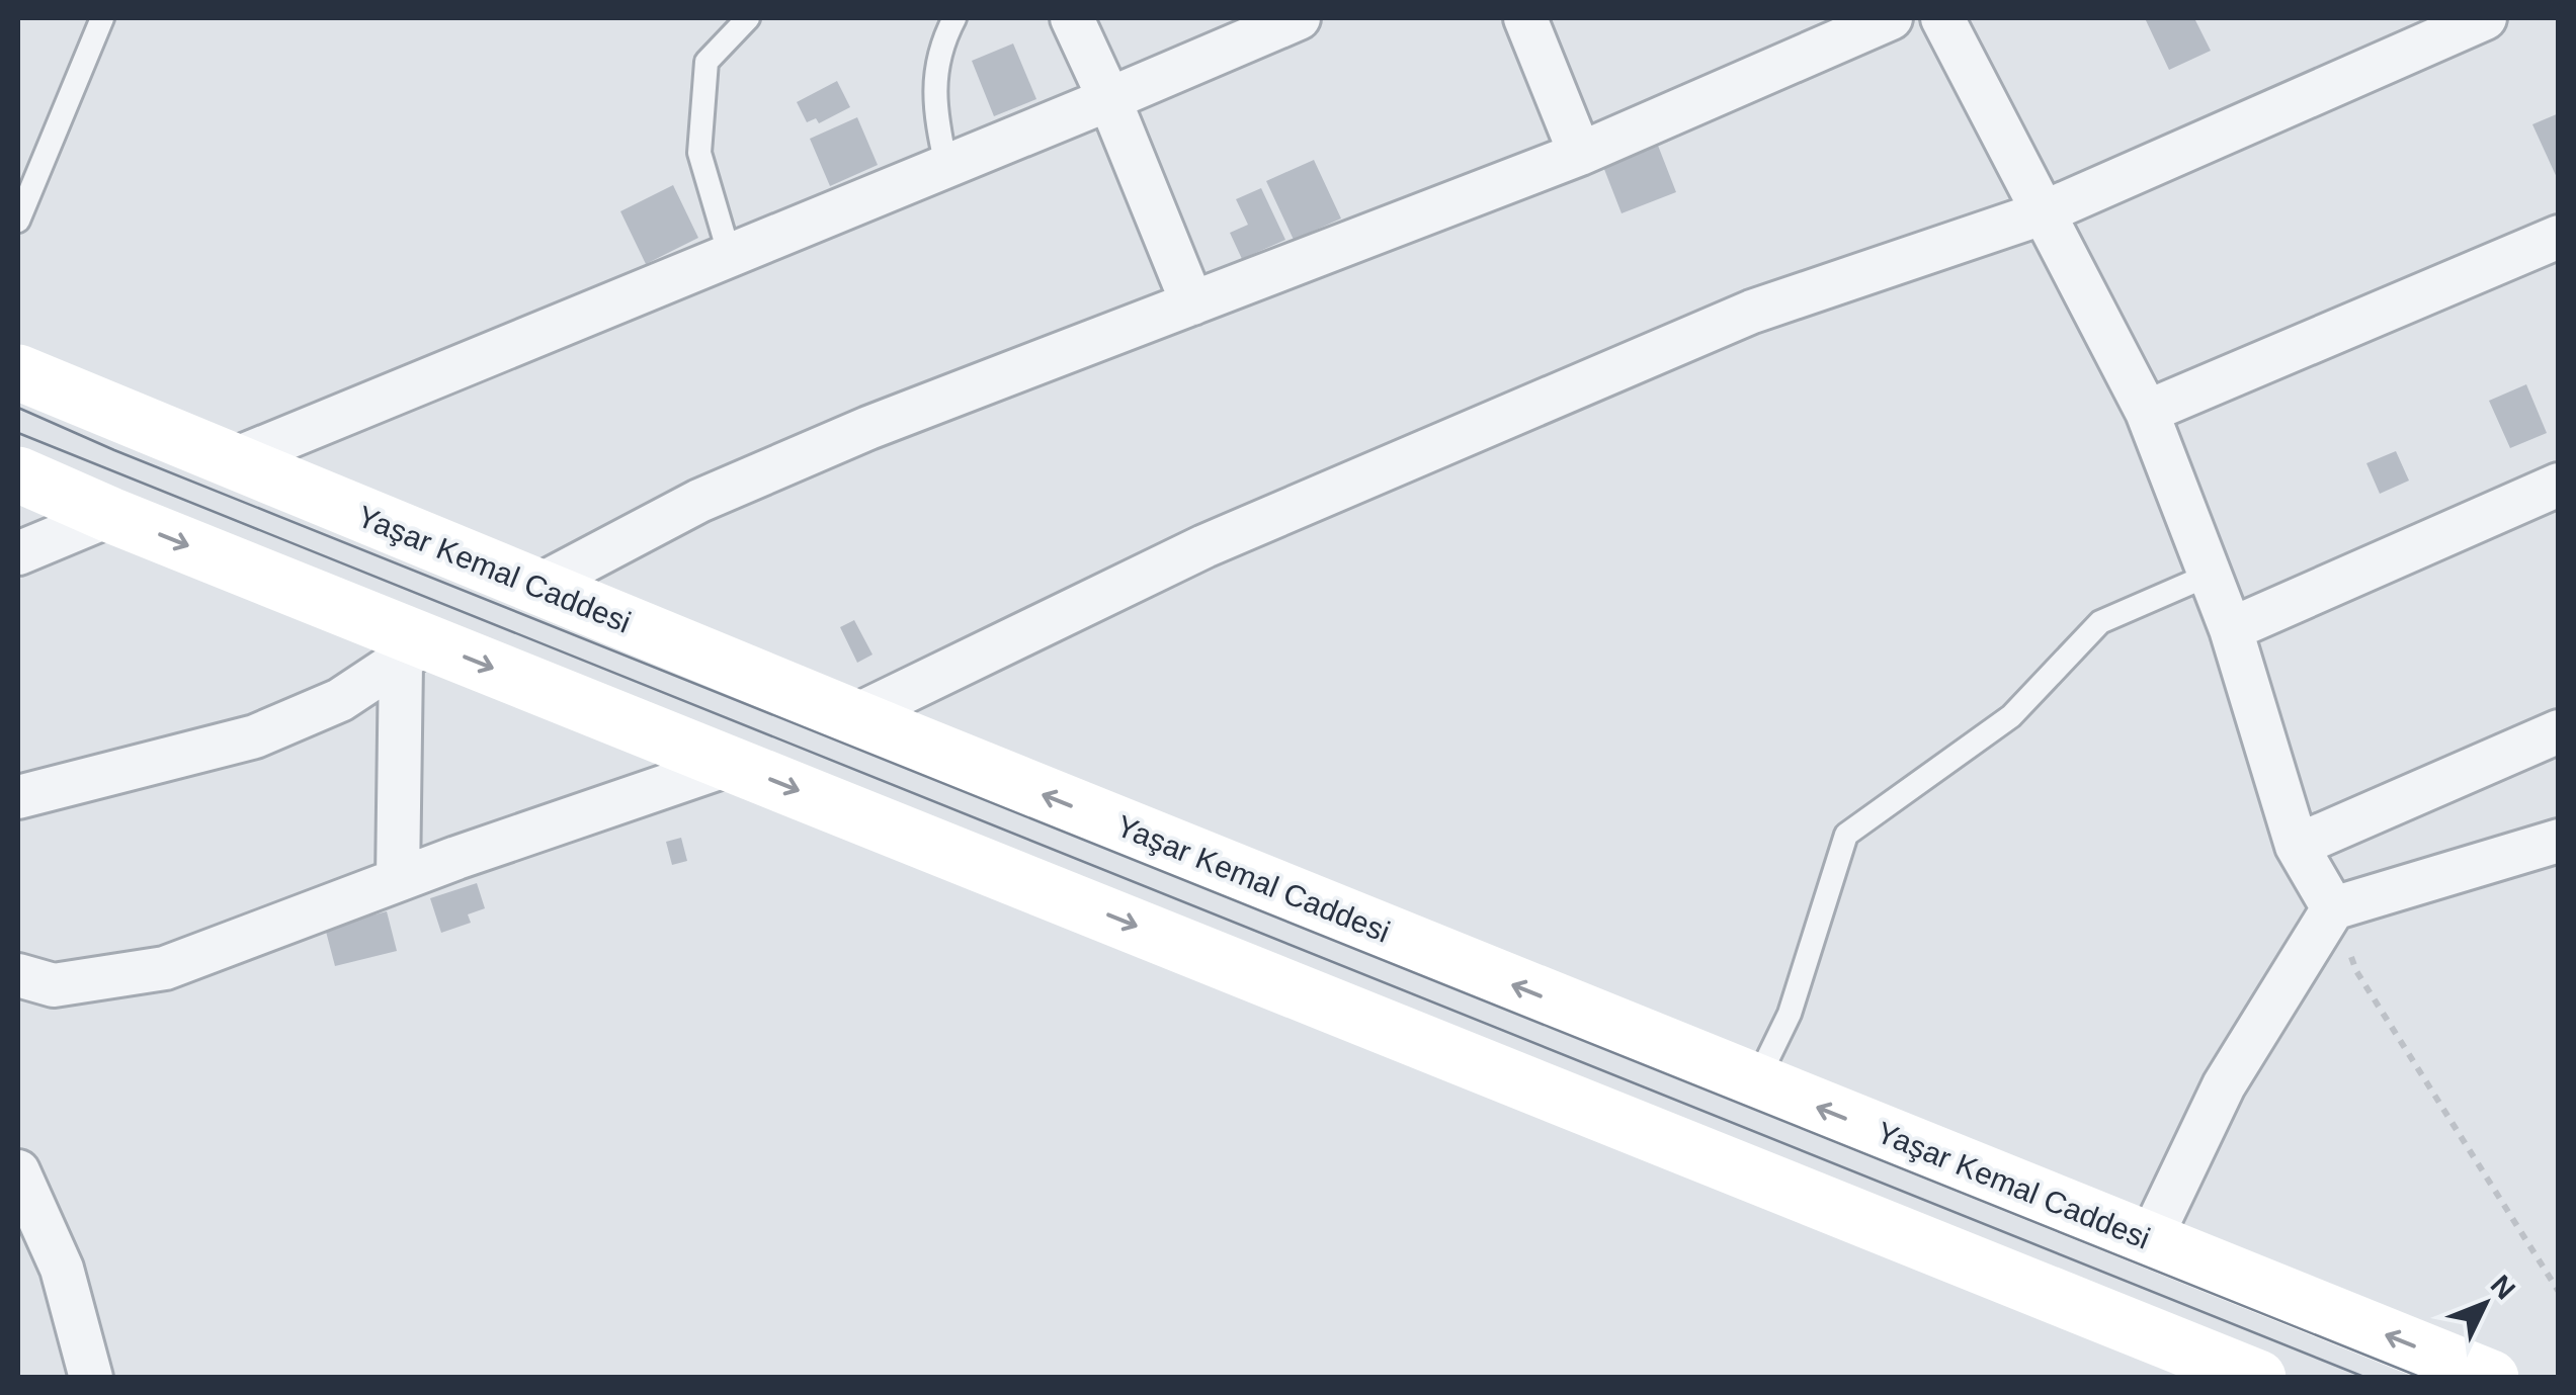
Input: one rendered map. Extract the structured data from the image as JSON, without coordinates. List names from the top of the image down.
{
  "streets": {
    "main road": ["Yaşar Kemal Caddesi"]
  },
  "north": "top right"
}
